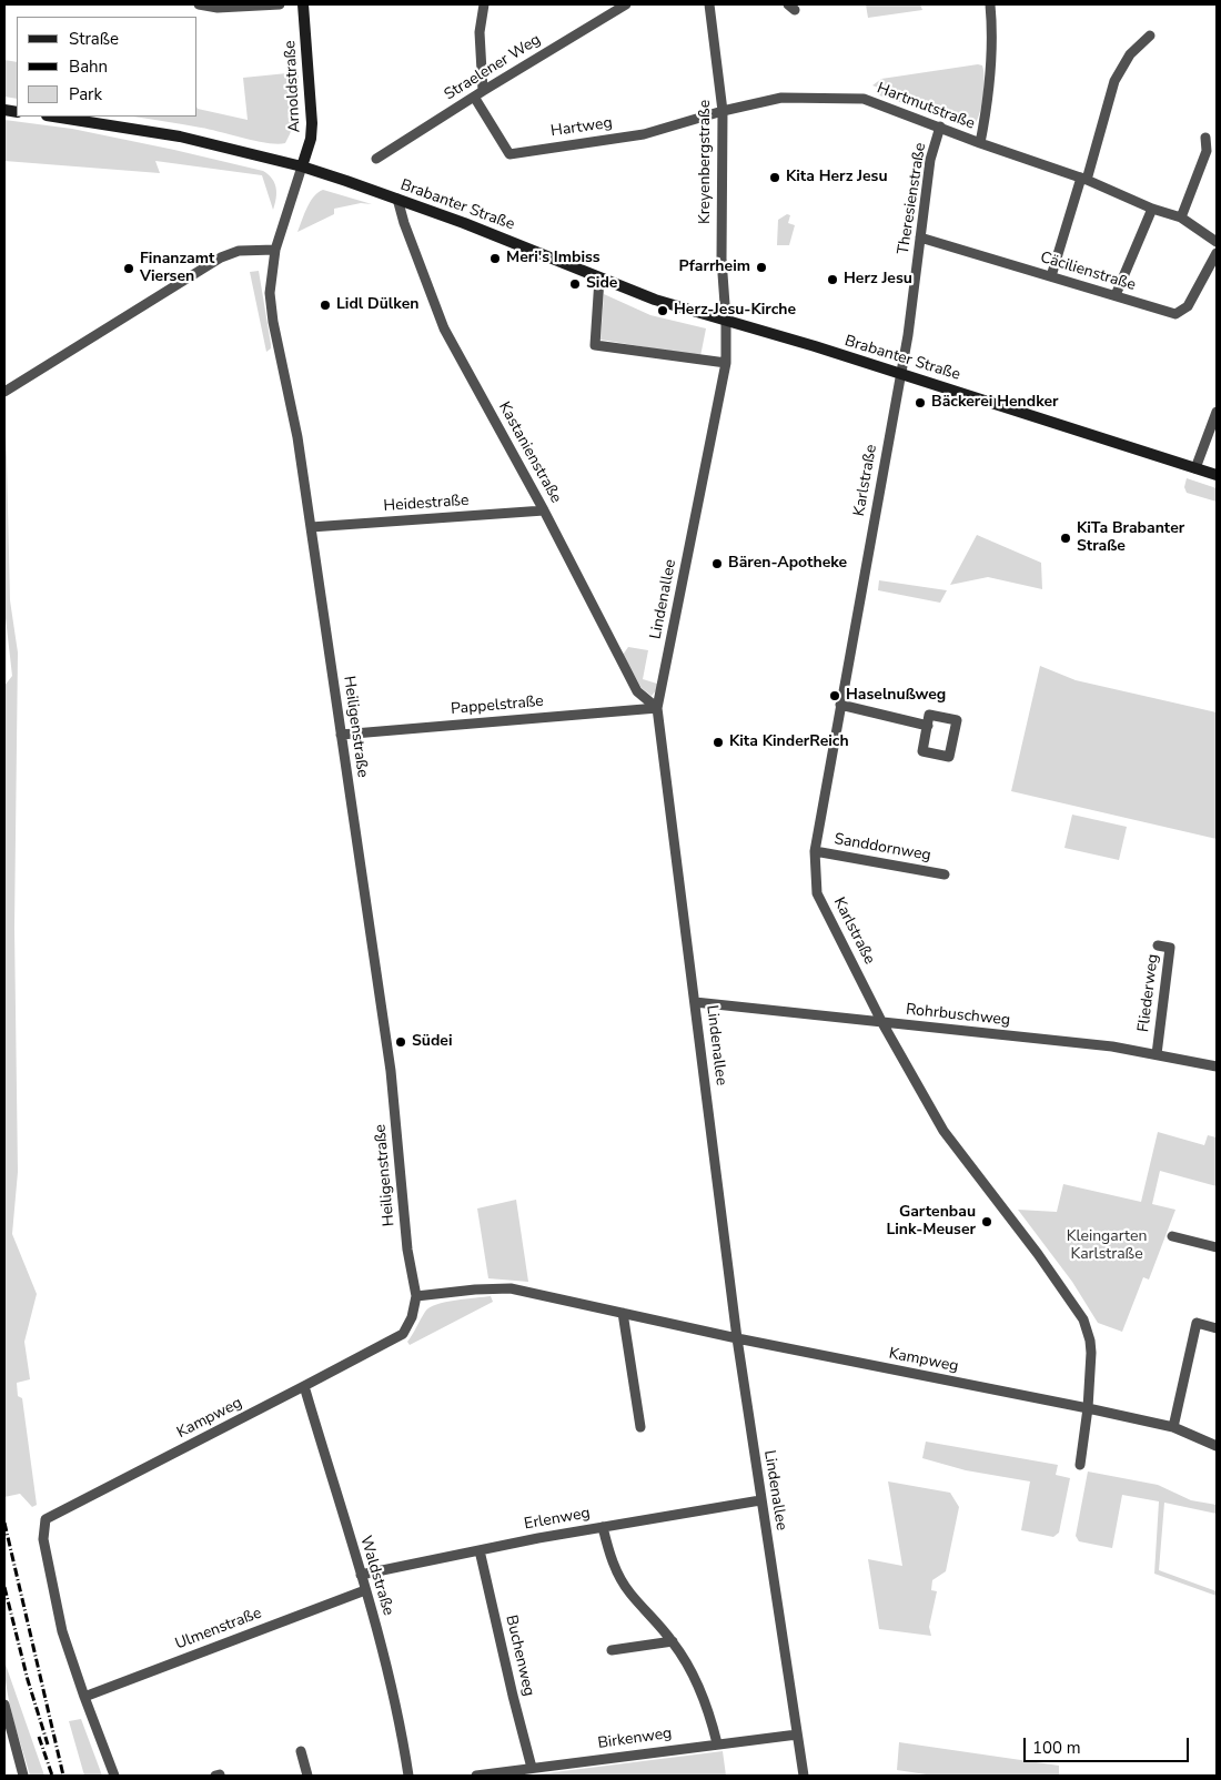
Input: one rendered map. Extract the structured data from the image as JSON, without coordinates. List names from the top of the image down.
{
  "streets": {
    "main road": ["Arnoldstraße", "Brabanter Straße"],
    "street": [
      "Straelener Weg",
      "Hartmutstraße",
      "Hartweg",
      "Kreyenbergstraße",
      "Theresienstraße",
      "Cäcilienstraße",
      "Kastanienstraße",
      "Karlstraße",
      "Heidestraße",
      "Lindenallee",
      "Pappelstraße",
      "Heiligenstraße",
      "Sanddornweg",
      "Fliederweg",
      "Rohrbuschweg",
      "Kampweg",
      "Erlenweg",
      "Waldstraße",
      "Ulmenstraße",
      "Buchenweg",
      "Birkenweg"
    ]
  },
  "crossings": [
    ["Straelener Weg", "Hartweg"],
    ["Arnoldstraße", "Brabanter Straße"],
    ["Arnoldstraße", "Heiligenstraße"],
    ["Hartmutstraße", "Hartweg"],
    ["Hartmutstraße", "Kreyenbergstraße"],
    ["Hartmutstraße", "Theresienstraße"],
    ["Hartweg", "Kreyenbergstraße"],
    ["Kreyenbergstraße", "Brabanter Straße"],
    ["Kreyenbergstraße", "Lindenallee"],
    ["Theresienstraße", "Brabanter Straße"],
    ["Theresienstraße", "Cäcilienstraße"],
    ["Theresienstraße", "Karlstraße"],
    ["Brabanter Straße", "Kastanienstraße"],
    ["Brabanter Straße", "Karlstraße"],
    ["Brabanter Straße", "Lindenallee"],
    ["Brabanter Straße", "Heiligenstraße"],
    ["Kastanienstraße", "Heidestraße"],
    ["Kastanienstraße", "Lindenallee"],
    ["Kastanienstraße", "Pappelstraße"],
    ["Karlstraße", "Sanddornweg"],
    ["Karlstraße", "Rohrbuschweg"],
    ["Karlstraße", "Kampweg"],
    ["Heidestraße", "Heiligenstraße"],
    ["Lindenallee", "Pappelstraße"],
    ["Lindenallee", "Rohrbuschweg"],
    ["Lindenallee", "Kampweg"],
    ["Lindenallee", "Erlenweg"],
    ["Lindenallee", "Birkenweg"],
    ["Pappelstraße", "Heiligenstraße"],
    ["Heiligenstraße", "Kampweg"],
    ["Fliederweg", "Rohrbuschweg"],
    ["Kampweg", "Waldstraße"],
    ["Kampweg", "Ulmenstraße"],
    ["Erlenweg", "Waldstraße"],
    ["Erlenweg", "Buchenweg"],
    ["Waldstraße", "Ulmenstraße"],
    ["Buchenweg", "Birkenweg"]
  ],
  "parks": ["Kleingarten Karlstraße"],
  "places": [
    "Kita Herz Jesu",
    "Meri's Imbiss",
    "Pfarrheim",
    "Finanzamt Viersen",
    "Herz Jesu",
    "Side",
    "Lidl Dülken",
    "Herz-Jesu-Kirche",
    "Bäckerei Hendker",
    "KiTa Brabanter Straße",
    "Bären-Apotheke",
    "Haselnußweg",
    "Kita KinderReich",
    "Südei",
    "Gartenbau Link-Meuser"
  ],
  "legend": ["Straße", "Bahn", "Park"],
  "scale_bar": "100 m"
}
